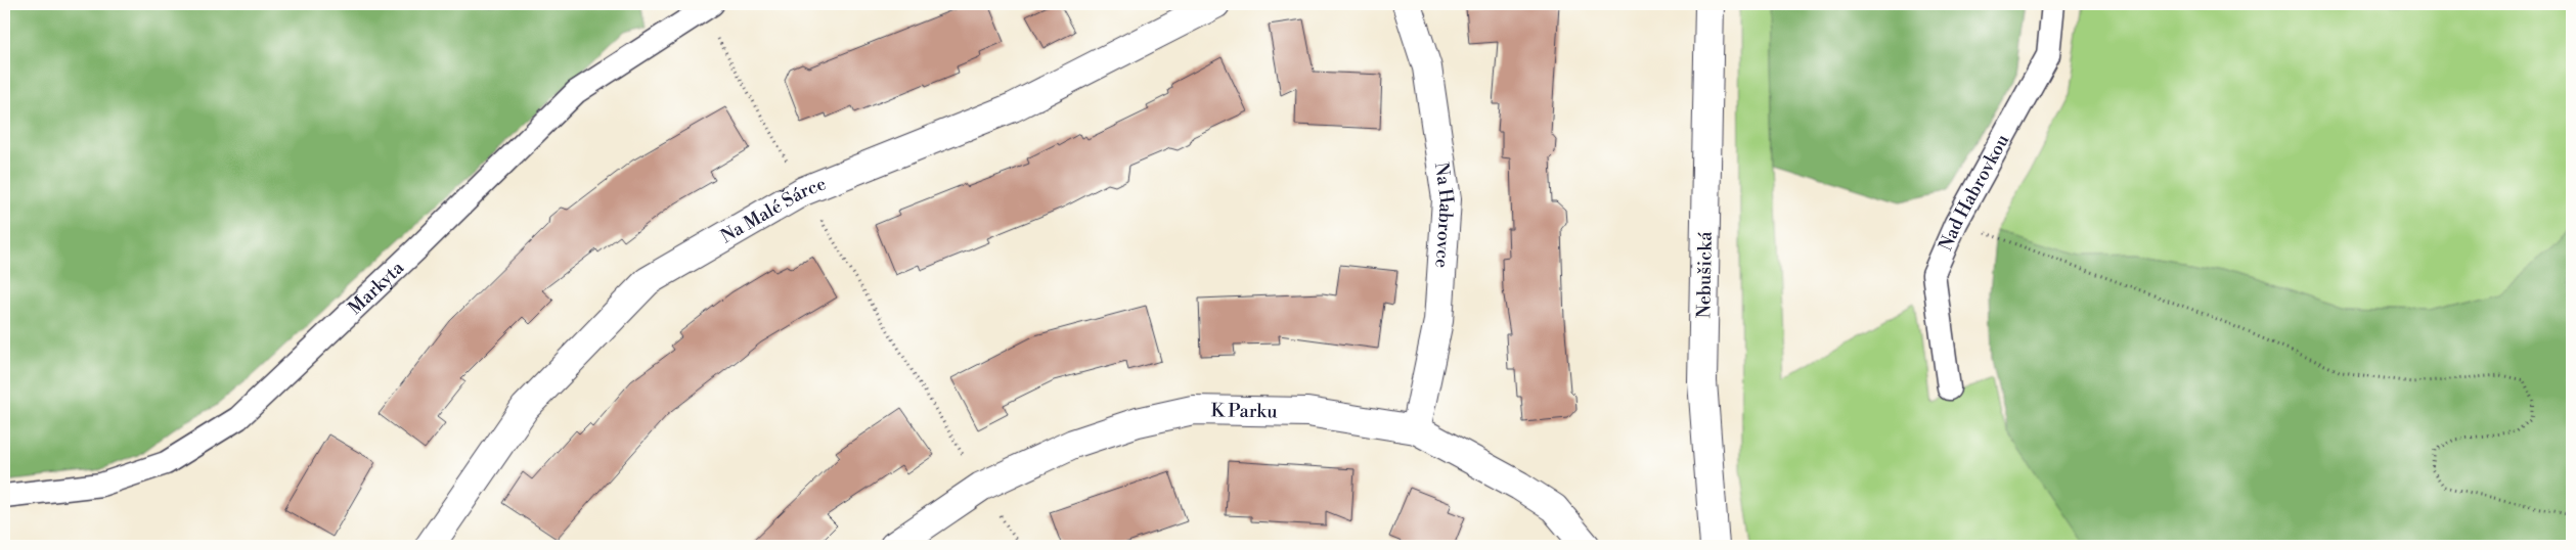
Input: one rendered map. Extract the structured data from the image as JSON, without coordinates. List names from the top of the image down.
{
  "streets": {
    "street": [
      "Na Malé Šárce",
      "Na Habrovce",
      "Nebušická",
      "K Parku"
    ],
    "lane": ["Nad Habrovkou", "Markyta"]
  },
  "crossings": [
    ["Na Habrovce", "K Parku"]
  ]
}
